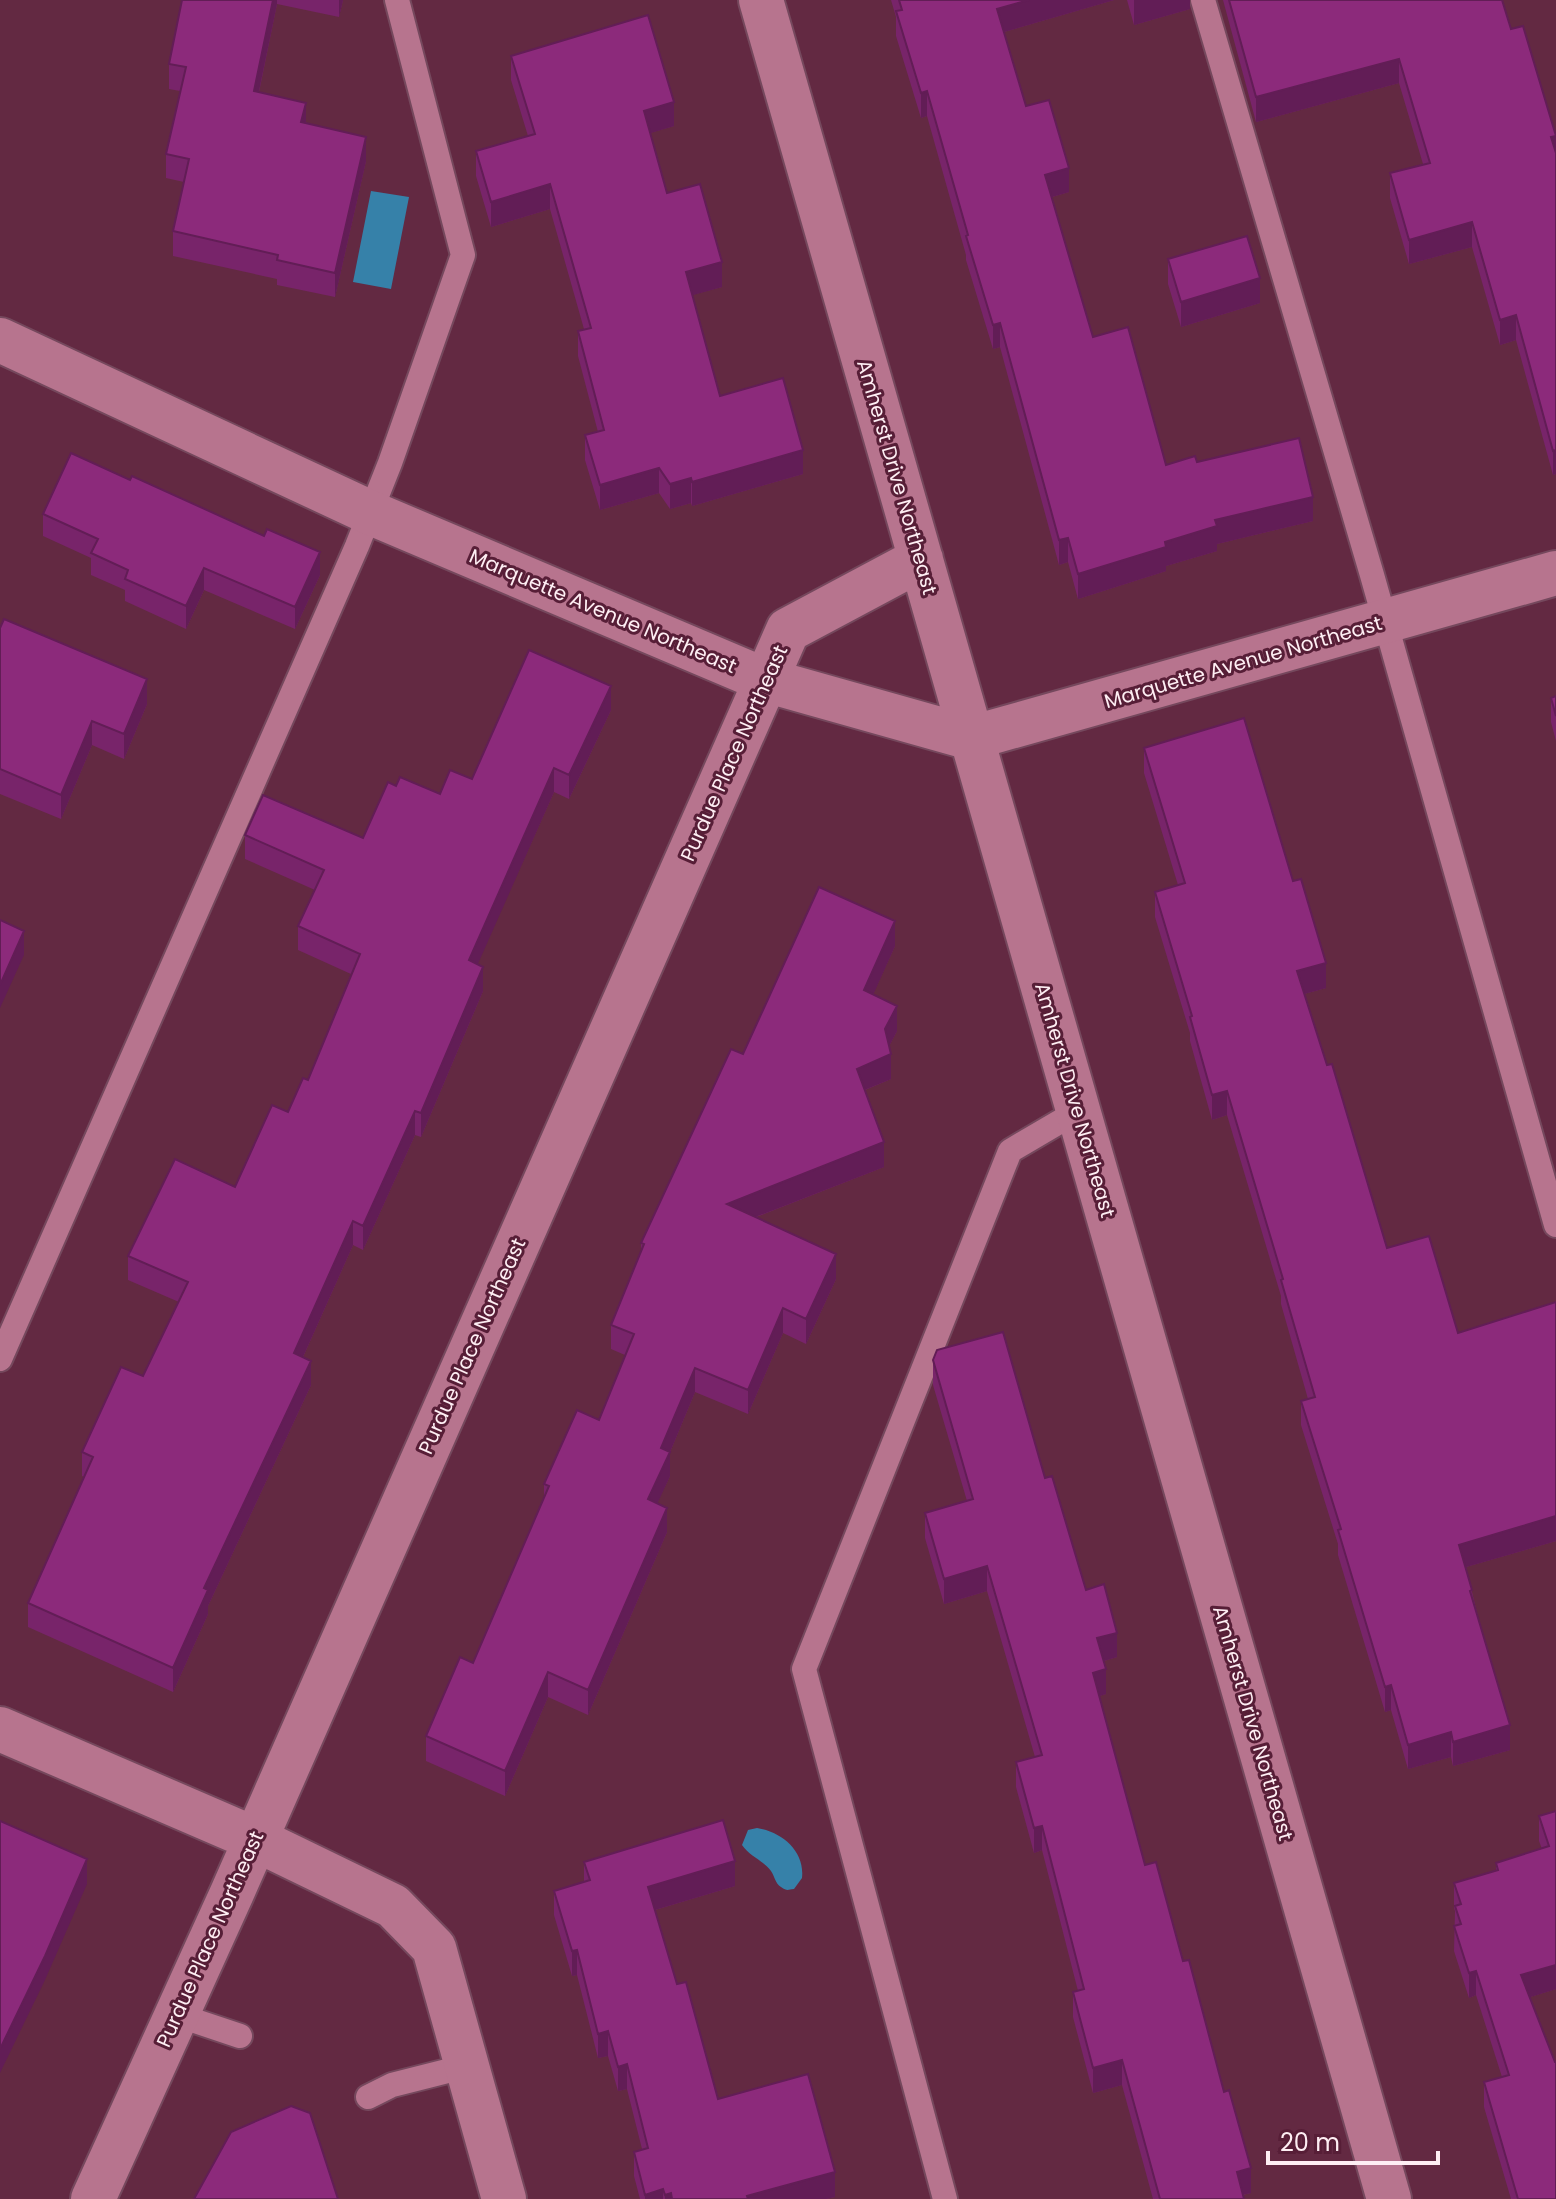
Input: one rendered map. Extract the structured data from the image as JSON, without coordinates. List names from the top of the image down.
{
  "streets": {
    "street": ["Amherst Drive Northeast", "Marquette Avenue Northeast", "Purdue Place Northeast"]
  },
  "crossings": [
    ["Amherst Drive Northeast", "Marquette Avenue Northeast"],
    ["Amherst Drive Northeast", "Purdue Place Northeast"],
    ["Marquette Avenue Northeast", "Purdue Place Northeast"]
  ],
  "scale_bar": "20 m"
}
